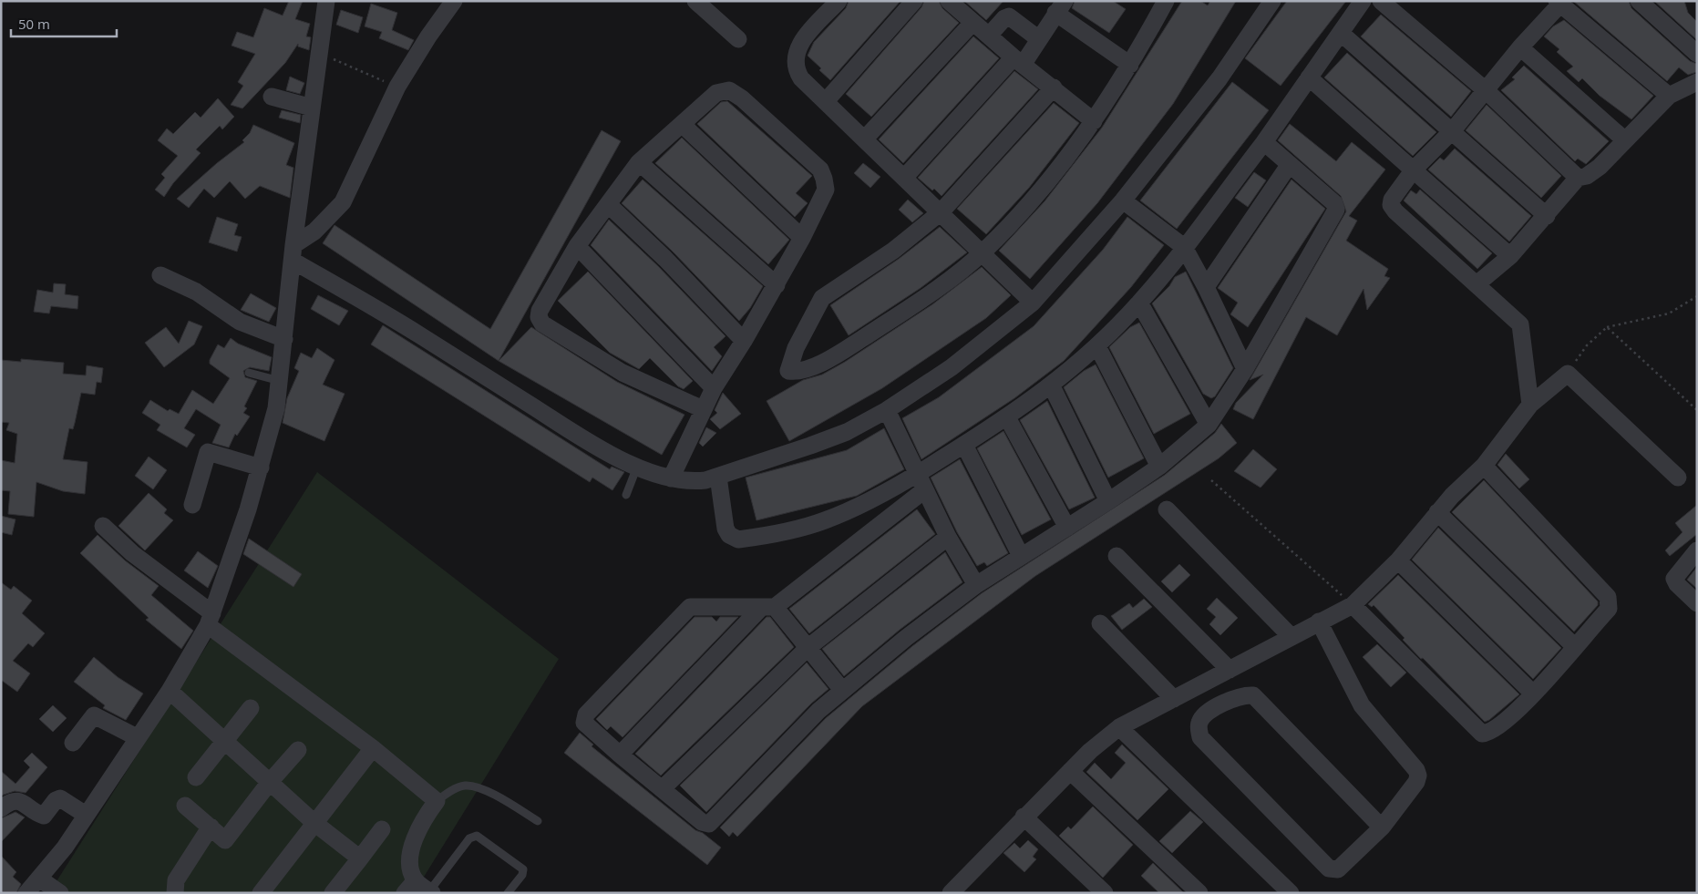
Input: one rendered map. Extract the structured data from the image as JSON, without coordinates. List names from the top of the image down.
{
  "scale_bar": "50 m"
}
